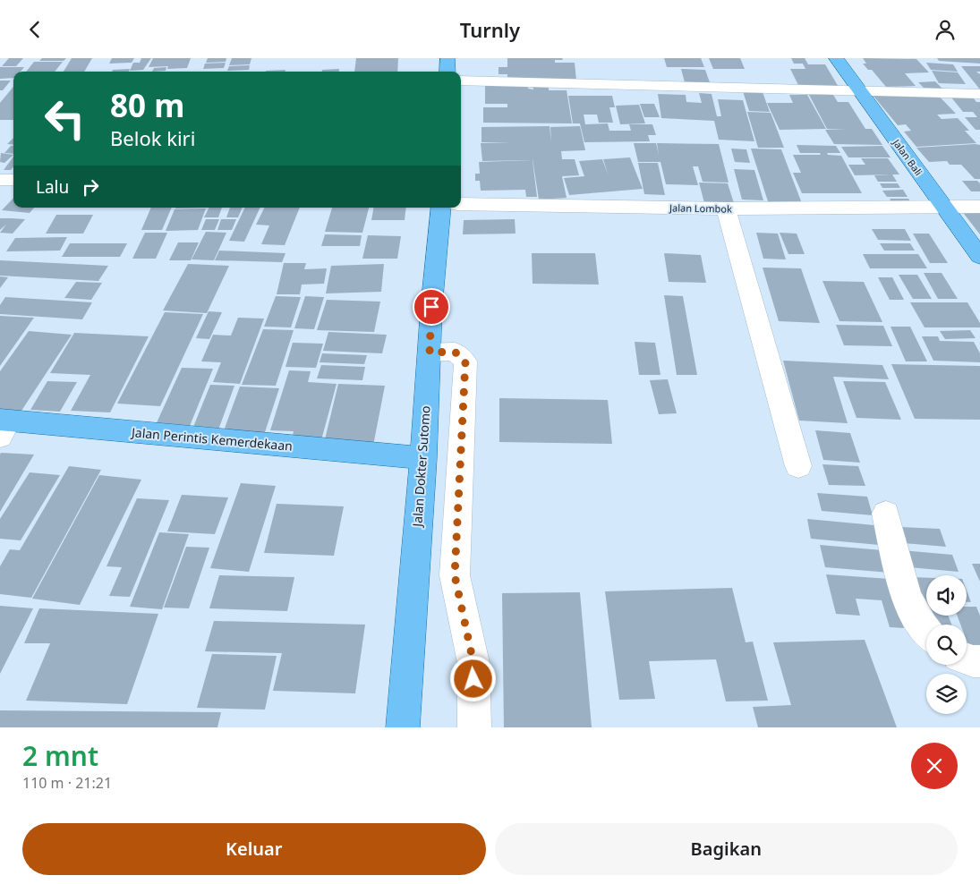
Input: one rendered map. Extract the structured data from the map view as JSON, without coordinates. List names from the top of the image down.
{
  "streets": {
    "main road": ["Jalan Bali", "Jalan Perintis Kemerdekaan", "Jalan Dokter Sutomo"],
    "street": ["Jalan Lombok"]
  },
  "crossings": [
    ["Jalan Bali", "Jalan Lombok"],
    ["Jalan Perintis Kemerdekaan", "Jalan Dokter Sutomo"]
  ],
  "page": {
    "header": "Turnly",
    "turn": ["80 m", "Belok kiri"],
    "then": "Lalu",
    "heading": ["2 mnt", "110 m · 21:21"],
    "buttons": ["Keluar", "Bagikan"]
  }
}
